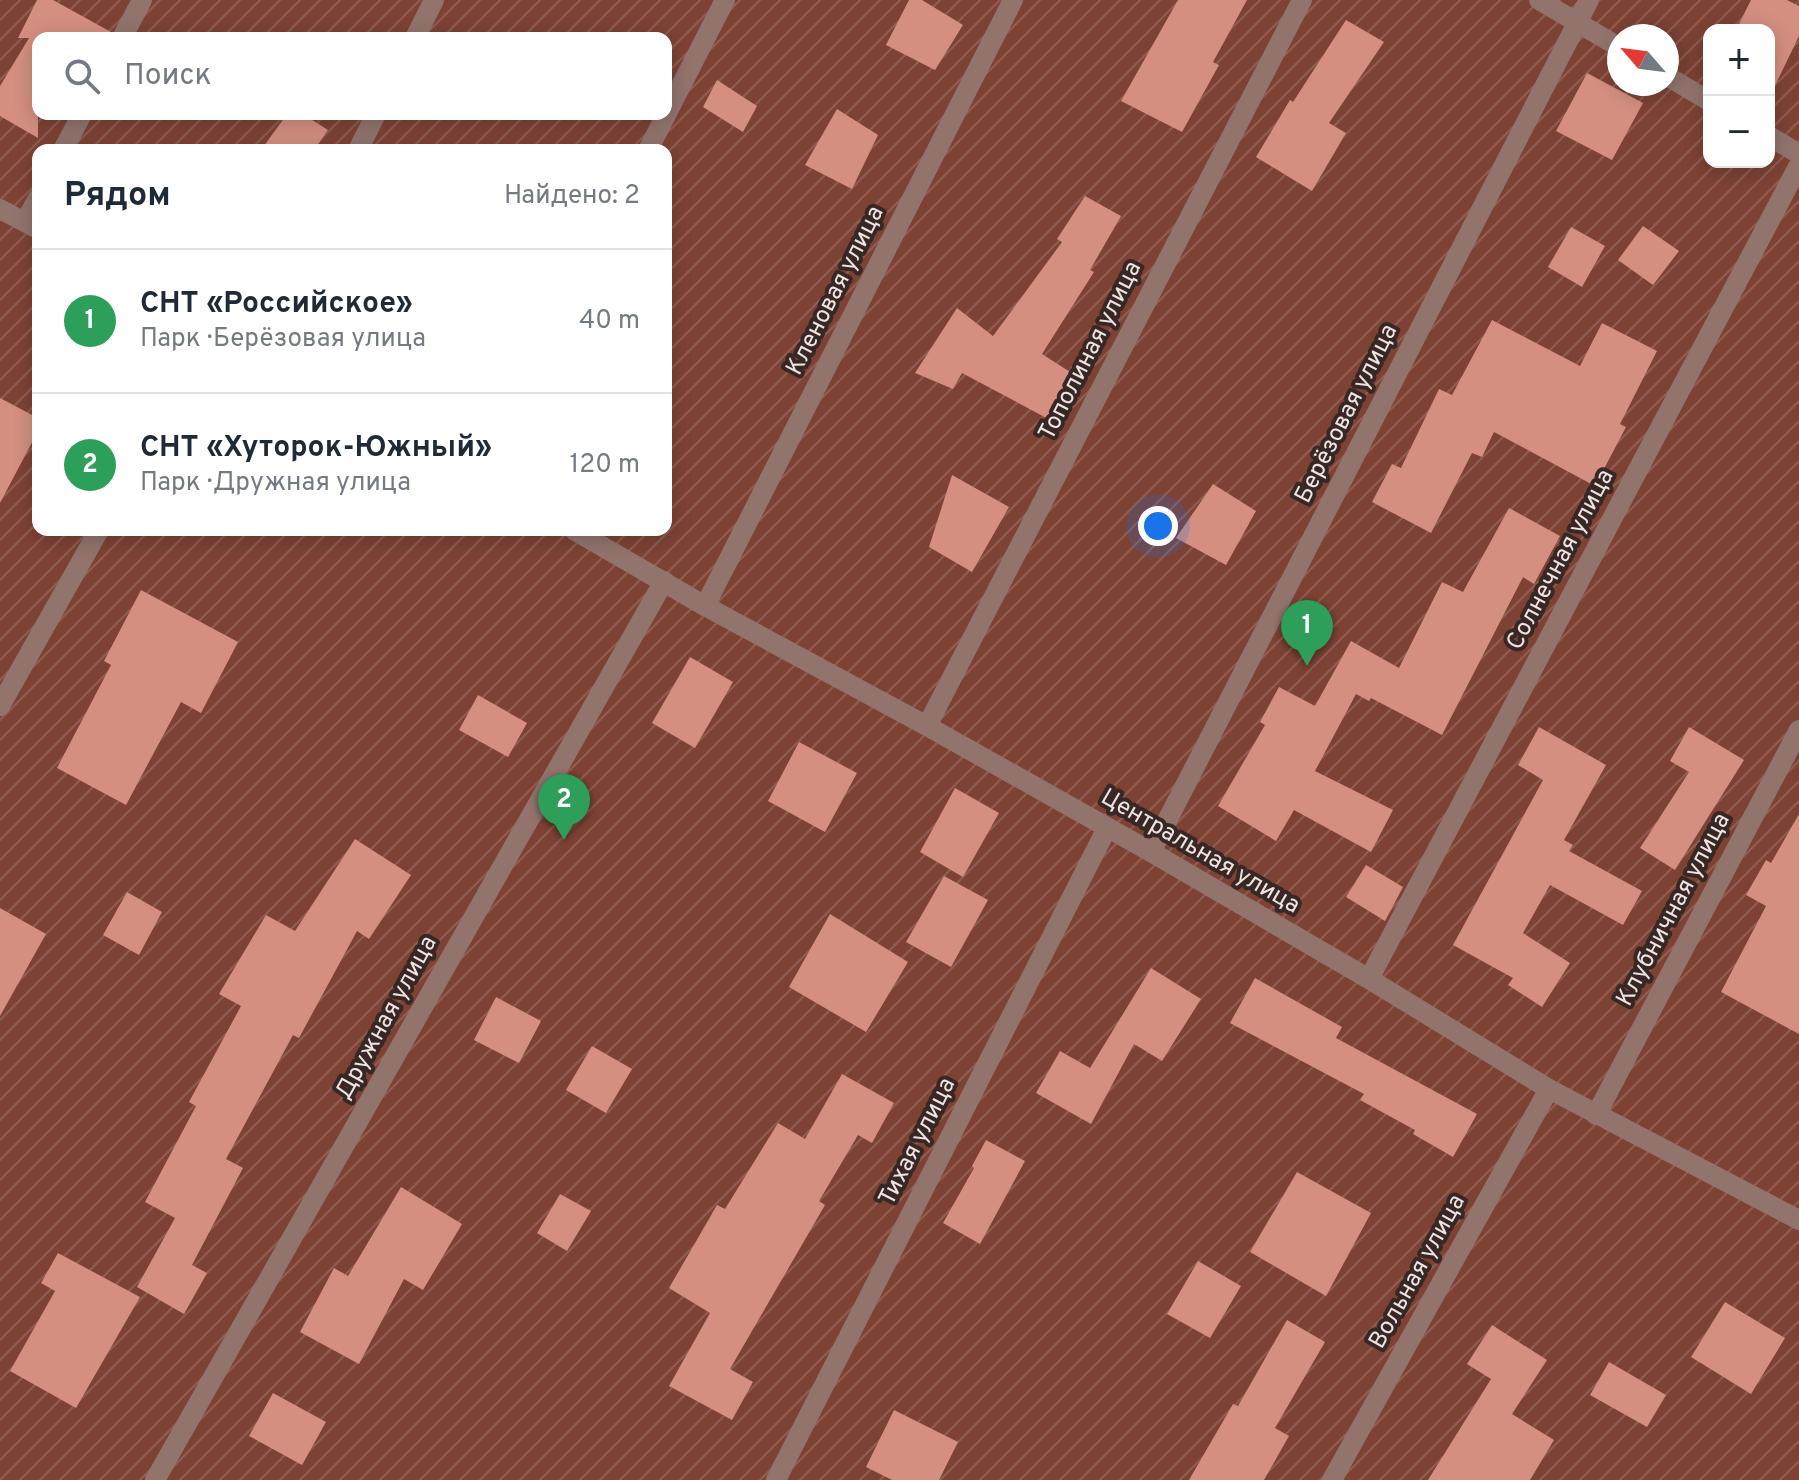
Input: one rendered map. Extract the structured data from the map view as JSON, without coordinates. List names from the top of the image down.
{
  "streets": {
    "street": [
      "Кленовая улица",
      "Тополиная улица",
      "Берёзовая улица",
      "Солнечная улица",
      "Центральная улица",
      "Клубничная улица",
      "Дружная улица",
      "Тихая улица",
      "Вольная улица"
    ]
  },
  "crossings": [
    ["Кленовая улица", "Центральная улица"],
    ["Тополиная улица", "Центральная улица"],
    ["Берёзовая улица", "Центральная улица"],
    ["Солнечная улица", "Центральная улица"],
    ["Центральная улица", "Клубничная улица"],
    ["Центральная улица", "Дружная улица"],
    ["Центральная улица", "Тихая улица"],
    ["Центральная улица", "Вольная улица"]
  ],
  "north": "top left",
  "page": {
    "map_buttons": ["+", "−"],
    "search": "Поиск",
    "heading": ["Рядом", "Найдено: 2"],
    "list": [
      {
        "mark": "1",
        "name": "СНТ «Российское»",
        "note": "Парк · Берёзовая улица",
        "value": "40 m"
      },
      {
        "mark": "2",
        "name": "СНТ «Хуторок-Южный»",
        "note": "Парк · Дружная улица",
        "value": "120 m"
      }
    ],
    "pins": ["1", "2"]
  }
}
